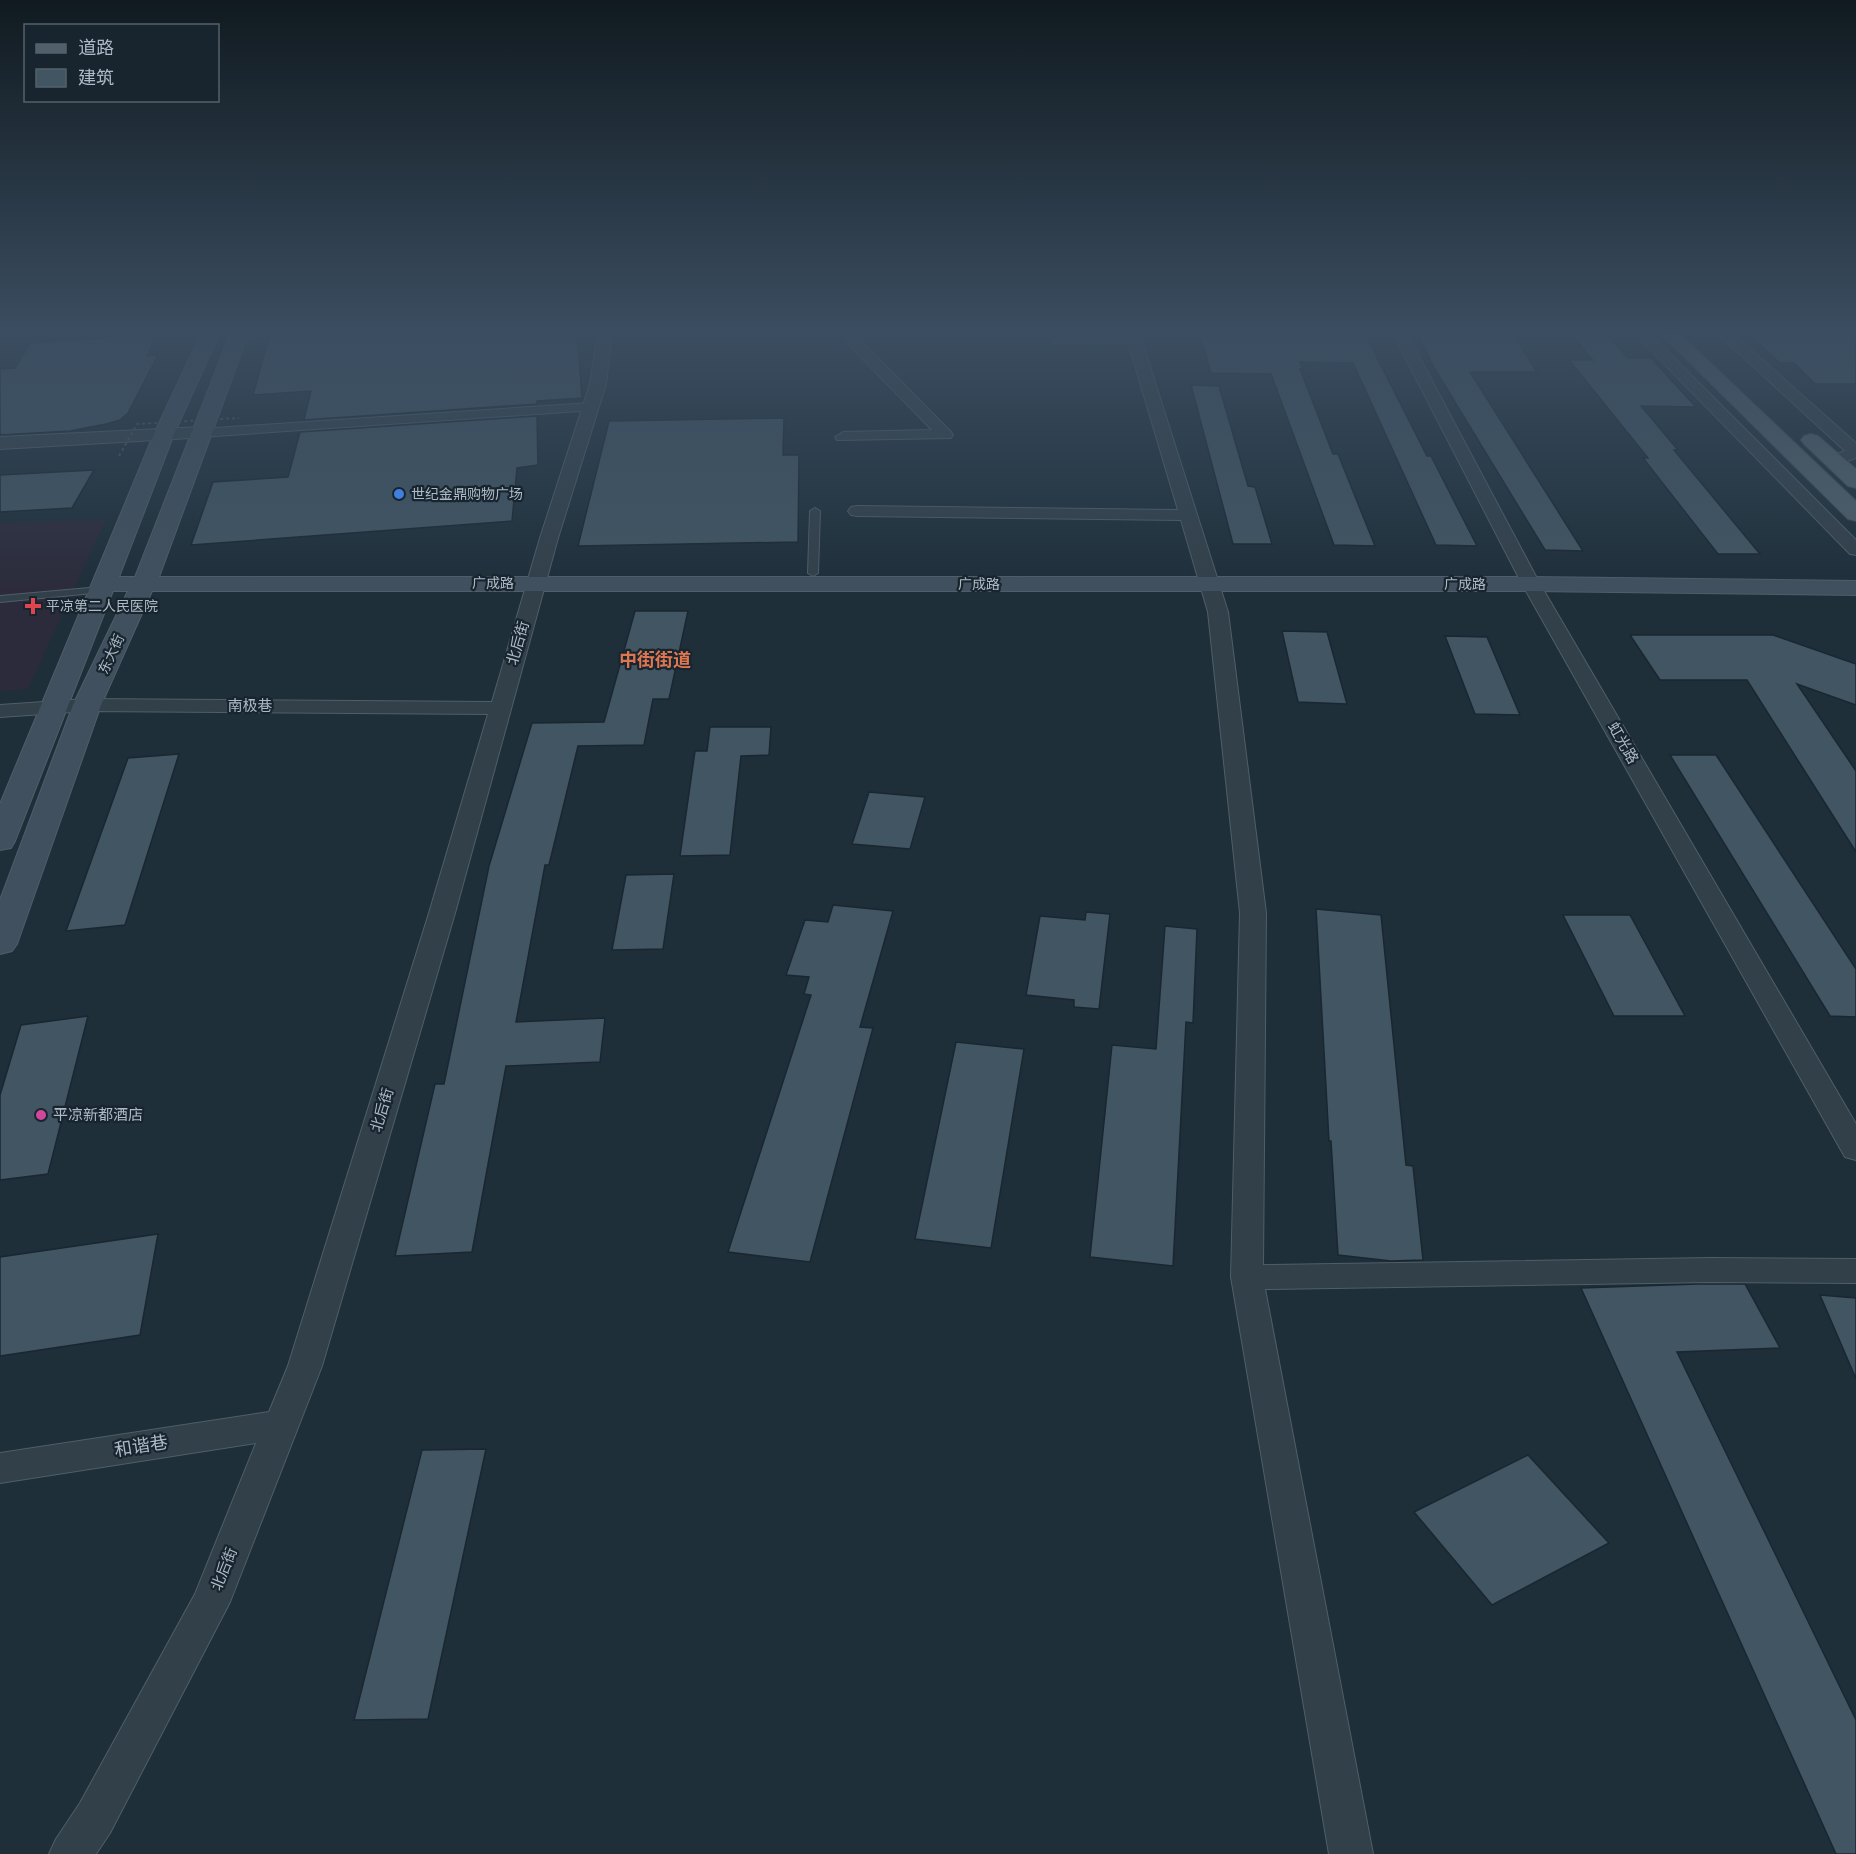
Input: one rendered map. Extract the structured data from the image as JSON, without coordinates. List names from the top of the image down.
{
  "streets": {
    "main road": ["广成路", "东大街"],
    "street": [
      "北后街",
      "南极巷",
      "虹光路",
      "和谐巷"
    ]
  },
  "crossings": [
    ["广成路", "北后街"],
    ["广成路", "东大街"],
    ["广成路", "虹光路"],
    ["北后街", "南极巷"],
    ["北后街", "和谐巷"],
    ["东大街", "南极巷"]
  ],
  "districts": ["中街街道"],
  "places": {
    "other": ["世纪金鼎购物广场", "平凉新都酒店"],
    "health": ["平凉第二人民医院"]
  },
  "legend": ["道路", "建筑"]
}
